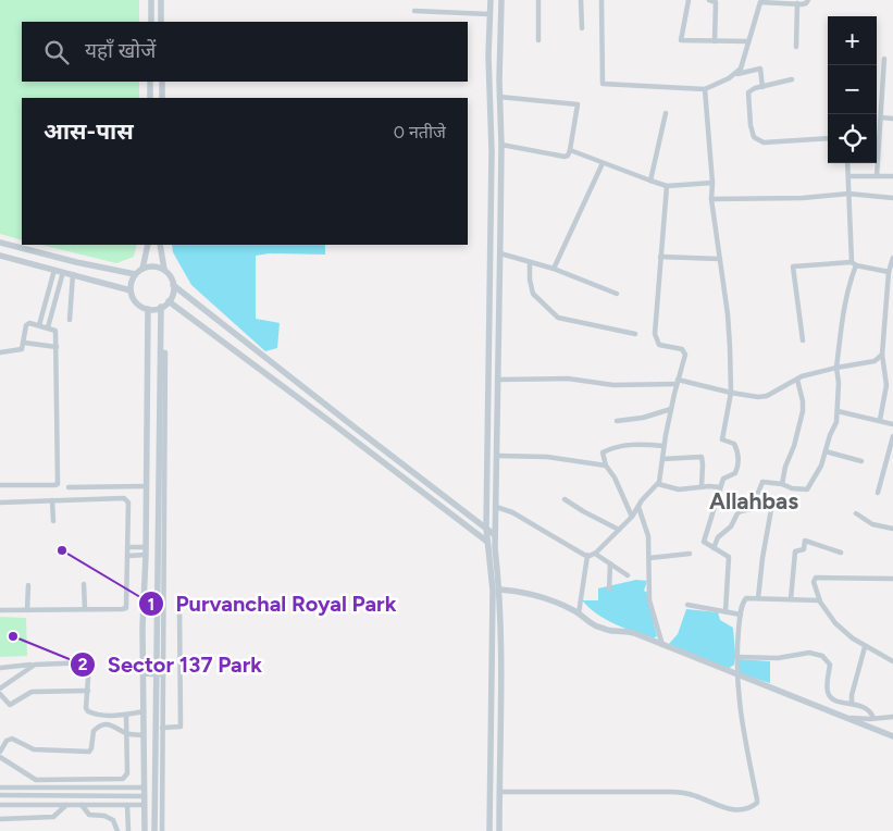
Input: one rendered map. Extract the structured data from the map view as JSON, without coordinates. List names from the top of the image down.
{
  "districts": ["Allahbas"],
  "places": ["Purvanchal Royal Park", "Sector 137 Park"],
  "page": {
    "map_buttons": ["+", "−"],
    "search": "यहाँ खोजें",
    "heading": ["आस-पास", "0 नतीजे"]
  }
}
